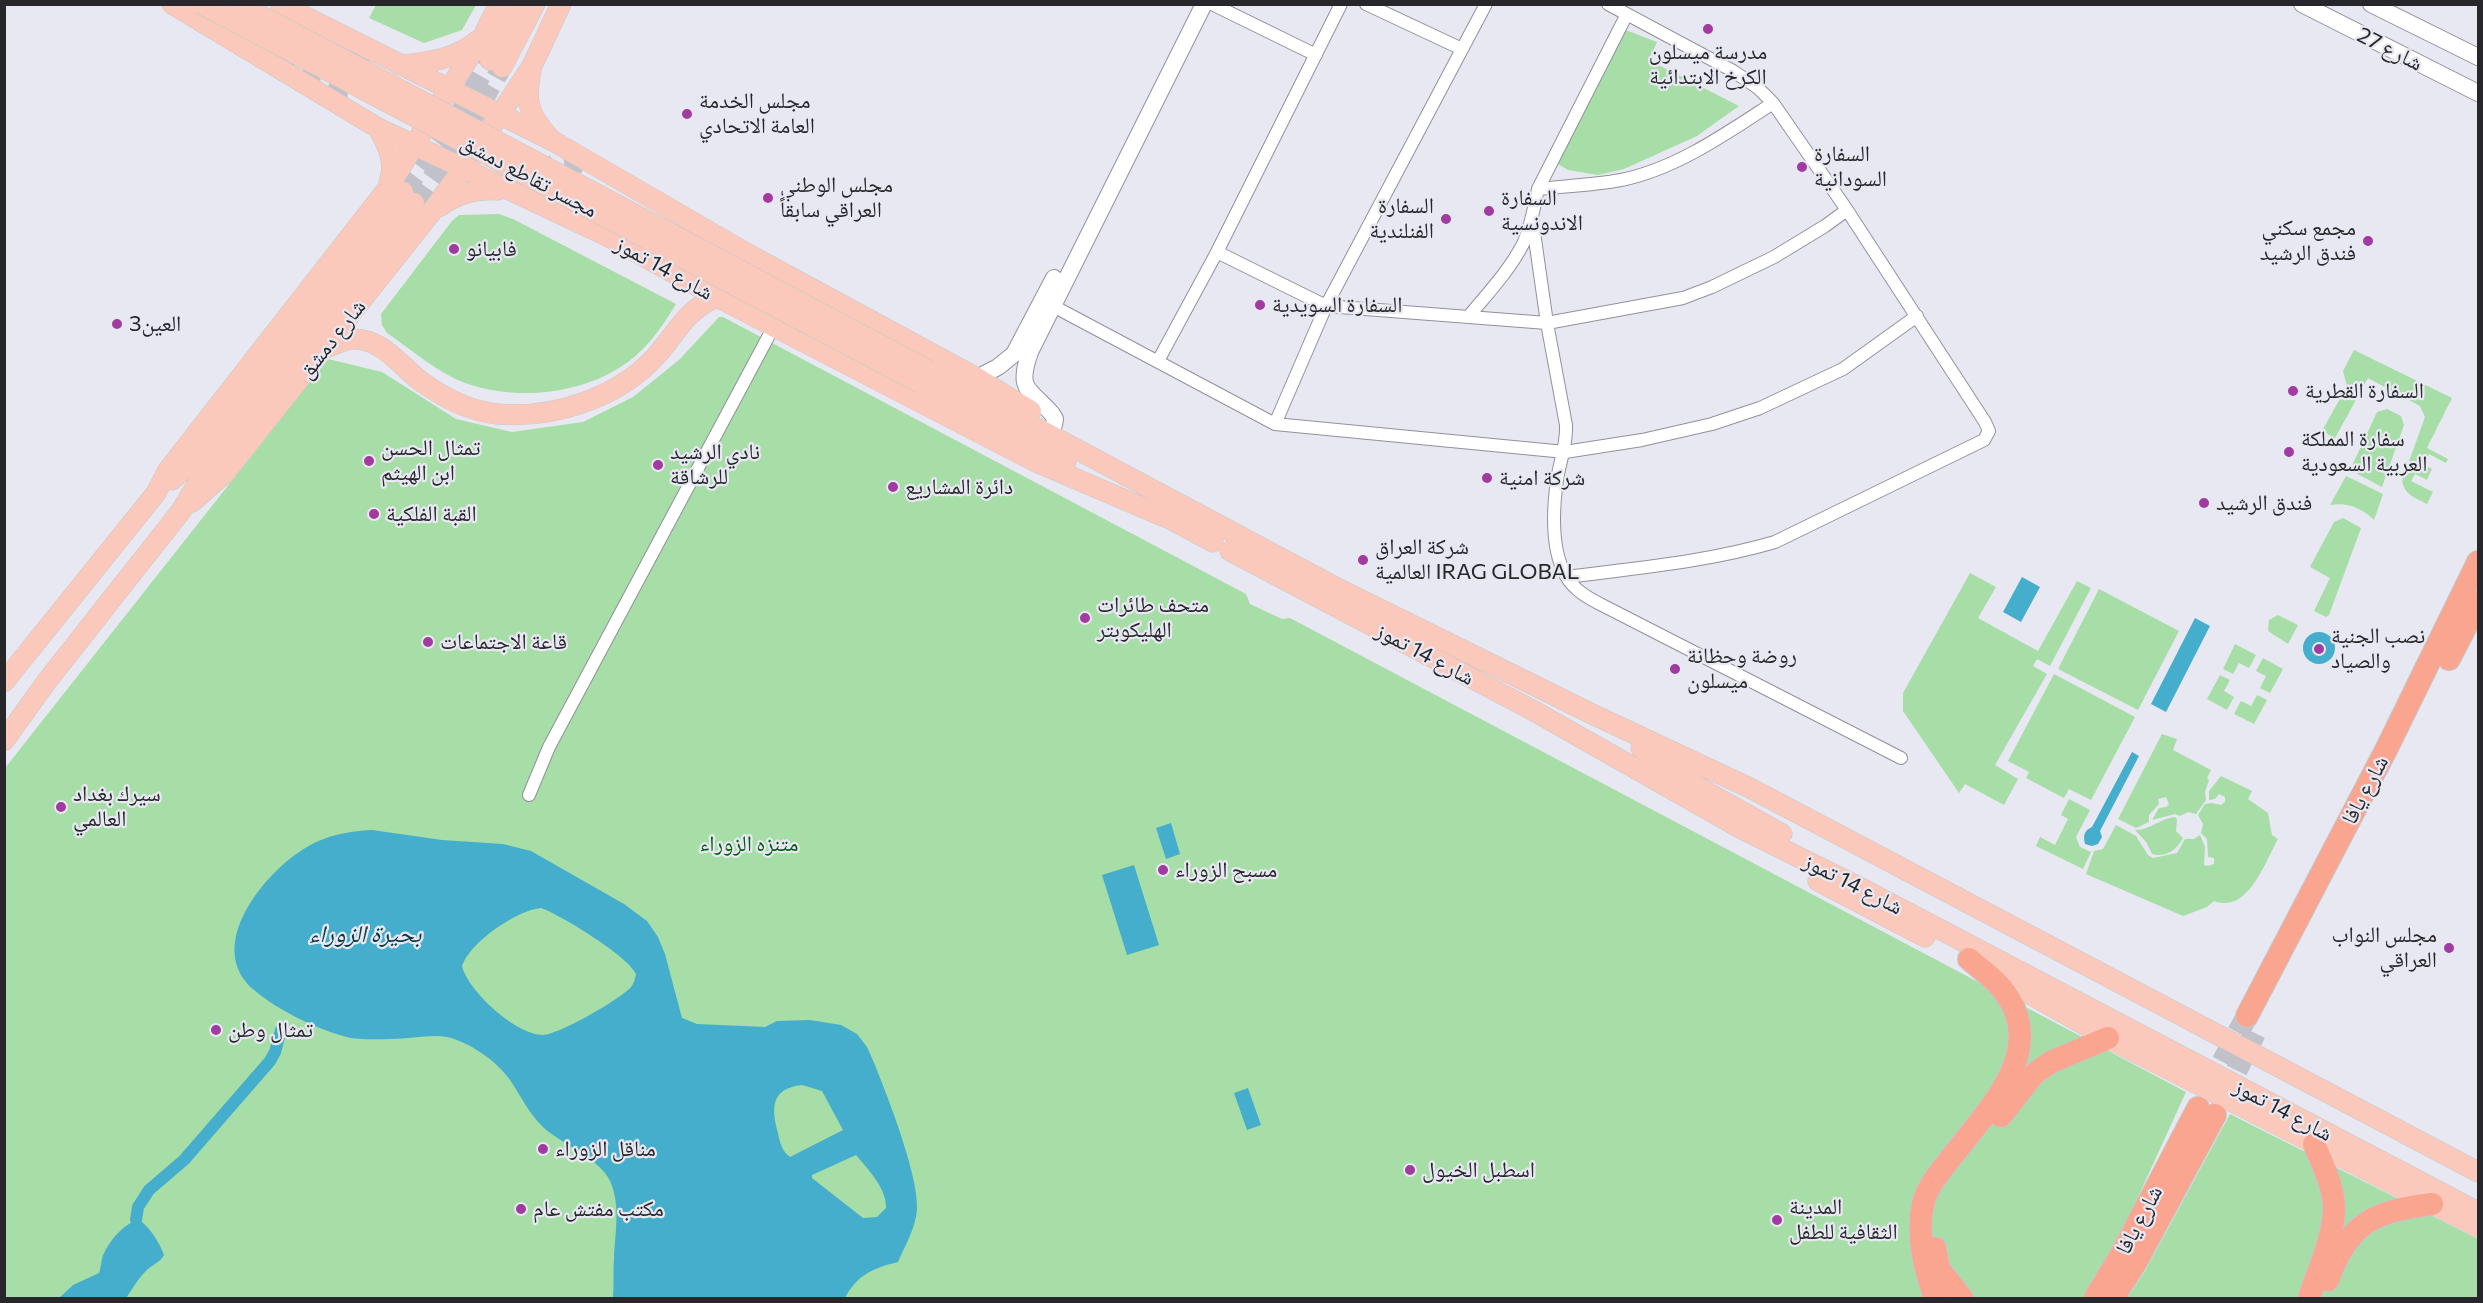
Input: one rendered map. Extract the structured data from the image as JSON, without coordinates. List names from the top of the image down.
{
  "streets": {
    "highway": ["شارع يافا"],
    "main road": ["مجسر تقاطع دمشق", "شارع 14 تموز", "شارع دمشق"],
    "street": ["شارع 27"]
  },
  "crossings": [
    ["مجسر تقاطع دمشق", "شارع 14 تموز"],
    ["شارع 14 تموز", "شارع دمشق"]
  ],
  "water": ["بحيرة الزوراء"],
  "parks": ["متنزه الزوراء"],
  "places": [
    "مدرسة ميسلون الكرخ الابتدائية",
    "مجلس الخدمة العامة الاتحادي",
    "السفارة السودانية",
    "مجلس الوطني العراقي سابقاً",
    "السفارة الاندونسية",
    "السفارة الفنلندية",
    "مجمع سكني فندق الرشيد",
    "فابيانو",
    "السفارة السويدية",
    "العين3",
    "السفارة القطرية",
    "سفارة المملكة العربية السعودية",
    "تمثال الحسن ابن الهيثم",
    "نادي الرشيد للرشاقة",
    "شركة امنية",
    "دائرة المشاريع",
    "فندق الرشيد",
    "القبة الفلكية",
    "شركة العراق العالمية IRAG GLOBAL",
    "متحف طائرات الهليكوبتر",
    "قاعة الاجتماعات",
    "نصب الجنية والصياد",
    "روضة وحظانة ميسلون",
    "سيرك بغداد العالمي",
    "مسبح الزوراء",
    "مجلس النواب العراقي",
    "تمثال وطن",
    "مناقل الزوراء",
    "اسطبل الخيول",
    "مكتب مفتش عام",
    "المدينة الثقافية للطفل"
  ]
}
